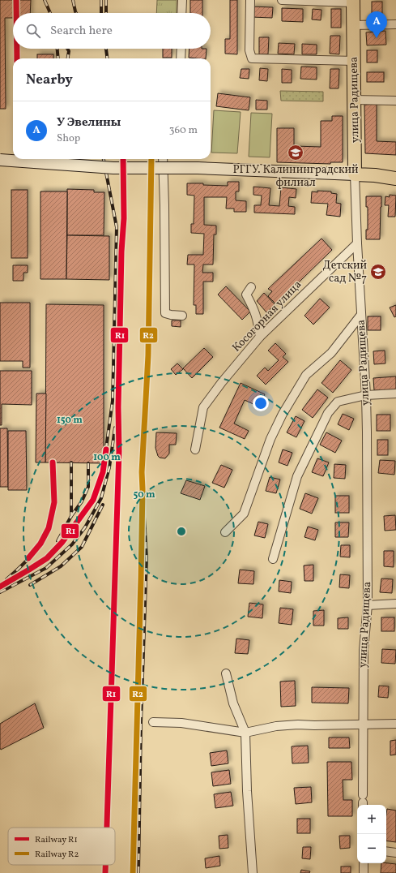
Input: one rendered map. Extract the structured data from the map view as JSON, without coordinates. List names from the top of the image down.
{
  "streets": {
    "main road": ["улица Радищева"],
    "street": ["Косогорная улица"]
  },
  "crossings": [
    ["улица Радищева", "Косогорная улица"]
  ],
  "places": {
    "school or university": ["РГГУ. Калининградский филиал", "Детский сад №7"]
  },
  "lines": ["rail line R1", "rail line R2"],
  "legend": ["Railway R1", "Railway R2"],
  "page": {
    "pins": "A",
    "search": "Search here",
    "heading": "Nearby",
    "list": [
      {
        "mark": "A",
        "name": "У Эвелины",
        "note": "Shop",
        "value": "360 m"
      }
    ],
    "map_buttons": ["+", "−"]
  },
  "rings": ["150 m", "100 m", "50 m"]
}
